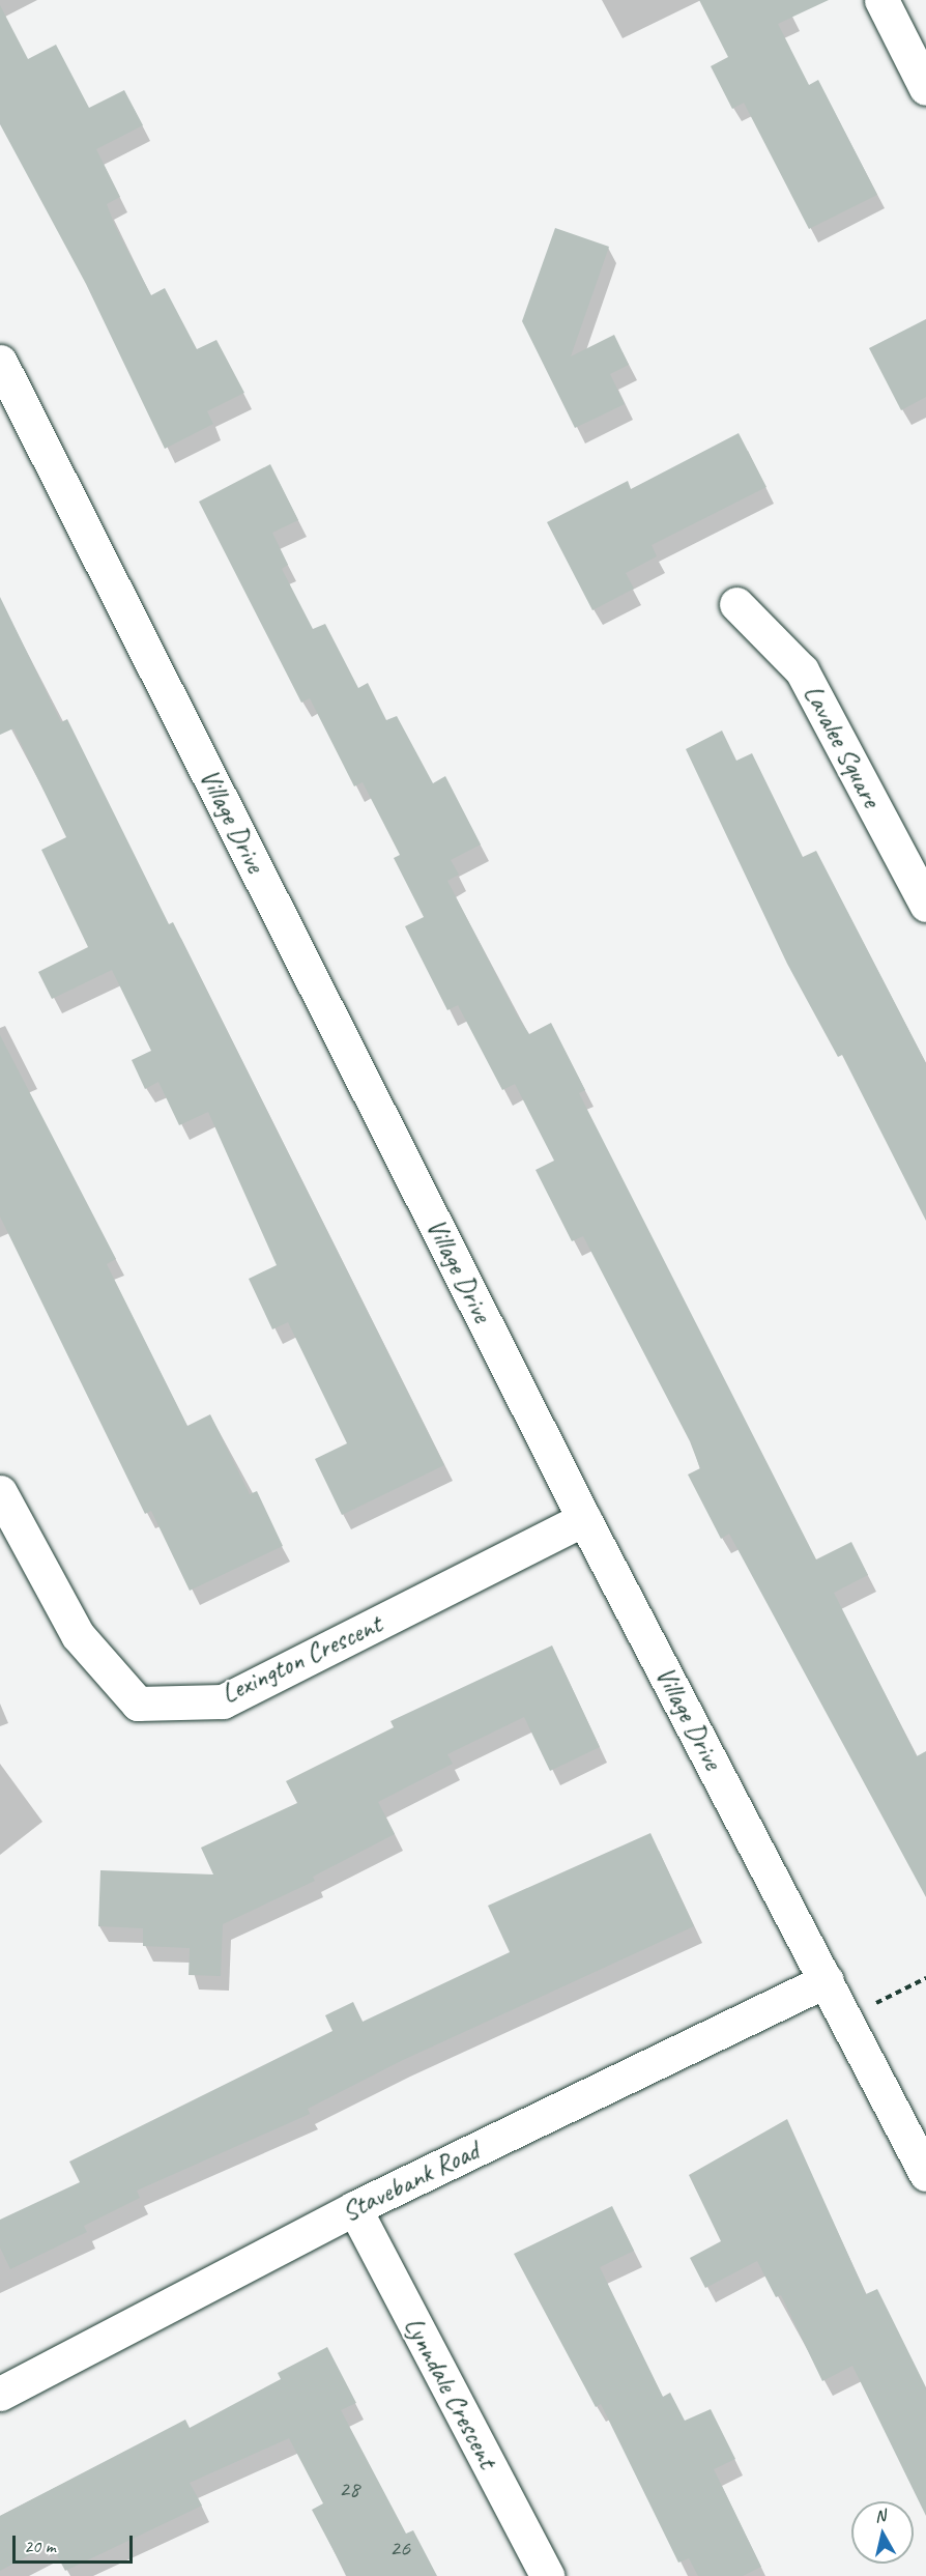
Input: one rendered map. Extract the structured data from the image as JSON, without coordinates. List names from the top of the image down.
{
  "streets": {
    "street": [
      "Lavalee Square",
      "Village Drive",
      "Lexington Crescent",
      "Stavebank Road",
      "Lynndale Crescent"
    ]
  },
  "crossings": [
    ["Village Drive", "Lexington Crescent"],
    ["Village Drive", "Stavebank Road"],
    ["Stavebank Road", "Lynndale Crescent"]
  ],
  "house_numbers": ["28", "26"],
  "scale_bar": "20 m",
  "north": "top"
}
